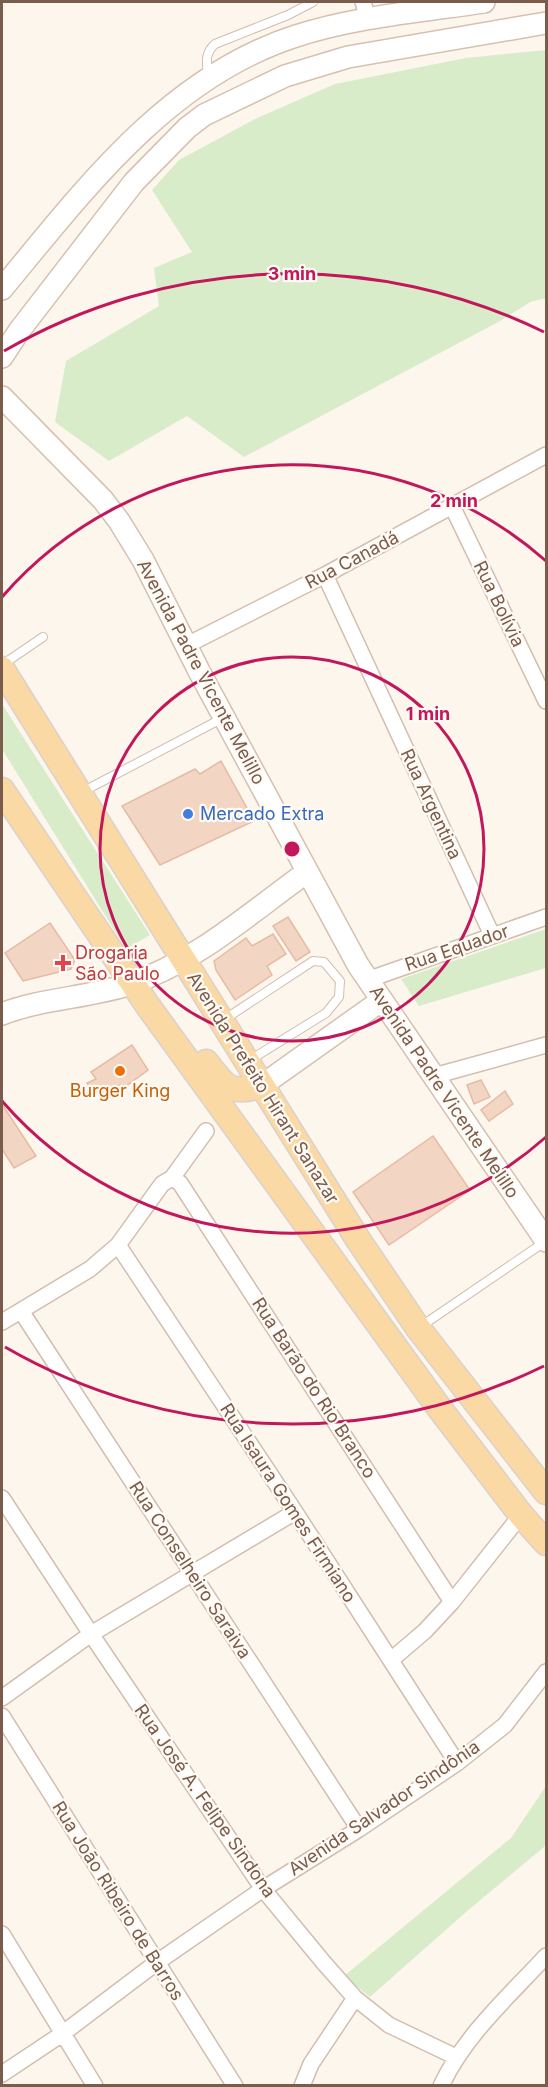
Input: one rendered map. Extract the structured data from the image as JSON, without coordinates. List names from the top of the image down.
{
  "streets": {
    "main road": ["Avenida Padre Vicente Melillo", "Avenida Prefeito Hirant Sanazar"],
    "street": [
      "Rua Canadá",
      "Rua Bolívia",
      "Rua Argentina",
      "Rua Equador",
      "Rua Barão do Rio Branco",
      "Rua Isaura Gomes Firmiano",
      "Rua Conselheiro Saraiva",
      "Rua José A. Felipe Sindona",
      "Avenida Salvador Sindônia",
      "Rua João Ribeiro de Barros"
    ]
  },
  "crossings": [
    ["Rua Canadá", "Rua Bolívia"],
    ["Rua Canadá", "Avenida Padre Vicente Melillo"],
    ["Rua Canadá", "Rua Argentina"],
    ["Avenida Padre Vicente Melillo", "Rua Equador"],
    ["Rua Argentina", "Rua Equador"],
    ["Rua Isaura Gomes Firmiano", "Avenida Salvador Sindônia"],
    ["Rua Conselheiro Saraiva", "Avenida Salvador Sindônia"],
    ["Rua José A. Felipe Sindona", "Avenida Salvador Sindônia"],
    ["Avenida Salvador Sindônia", "Rua João Ribeiro de Barros"]
  ],
  "places": {
    "other": ["Mercado Extra", "Burger King"],
    "health": ["Drogaria São Paulo"]
  },
  "rings": ["3 min", "2 min", "1 min"]
}
